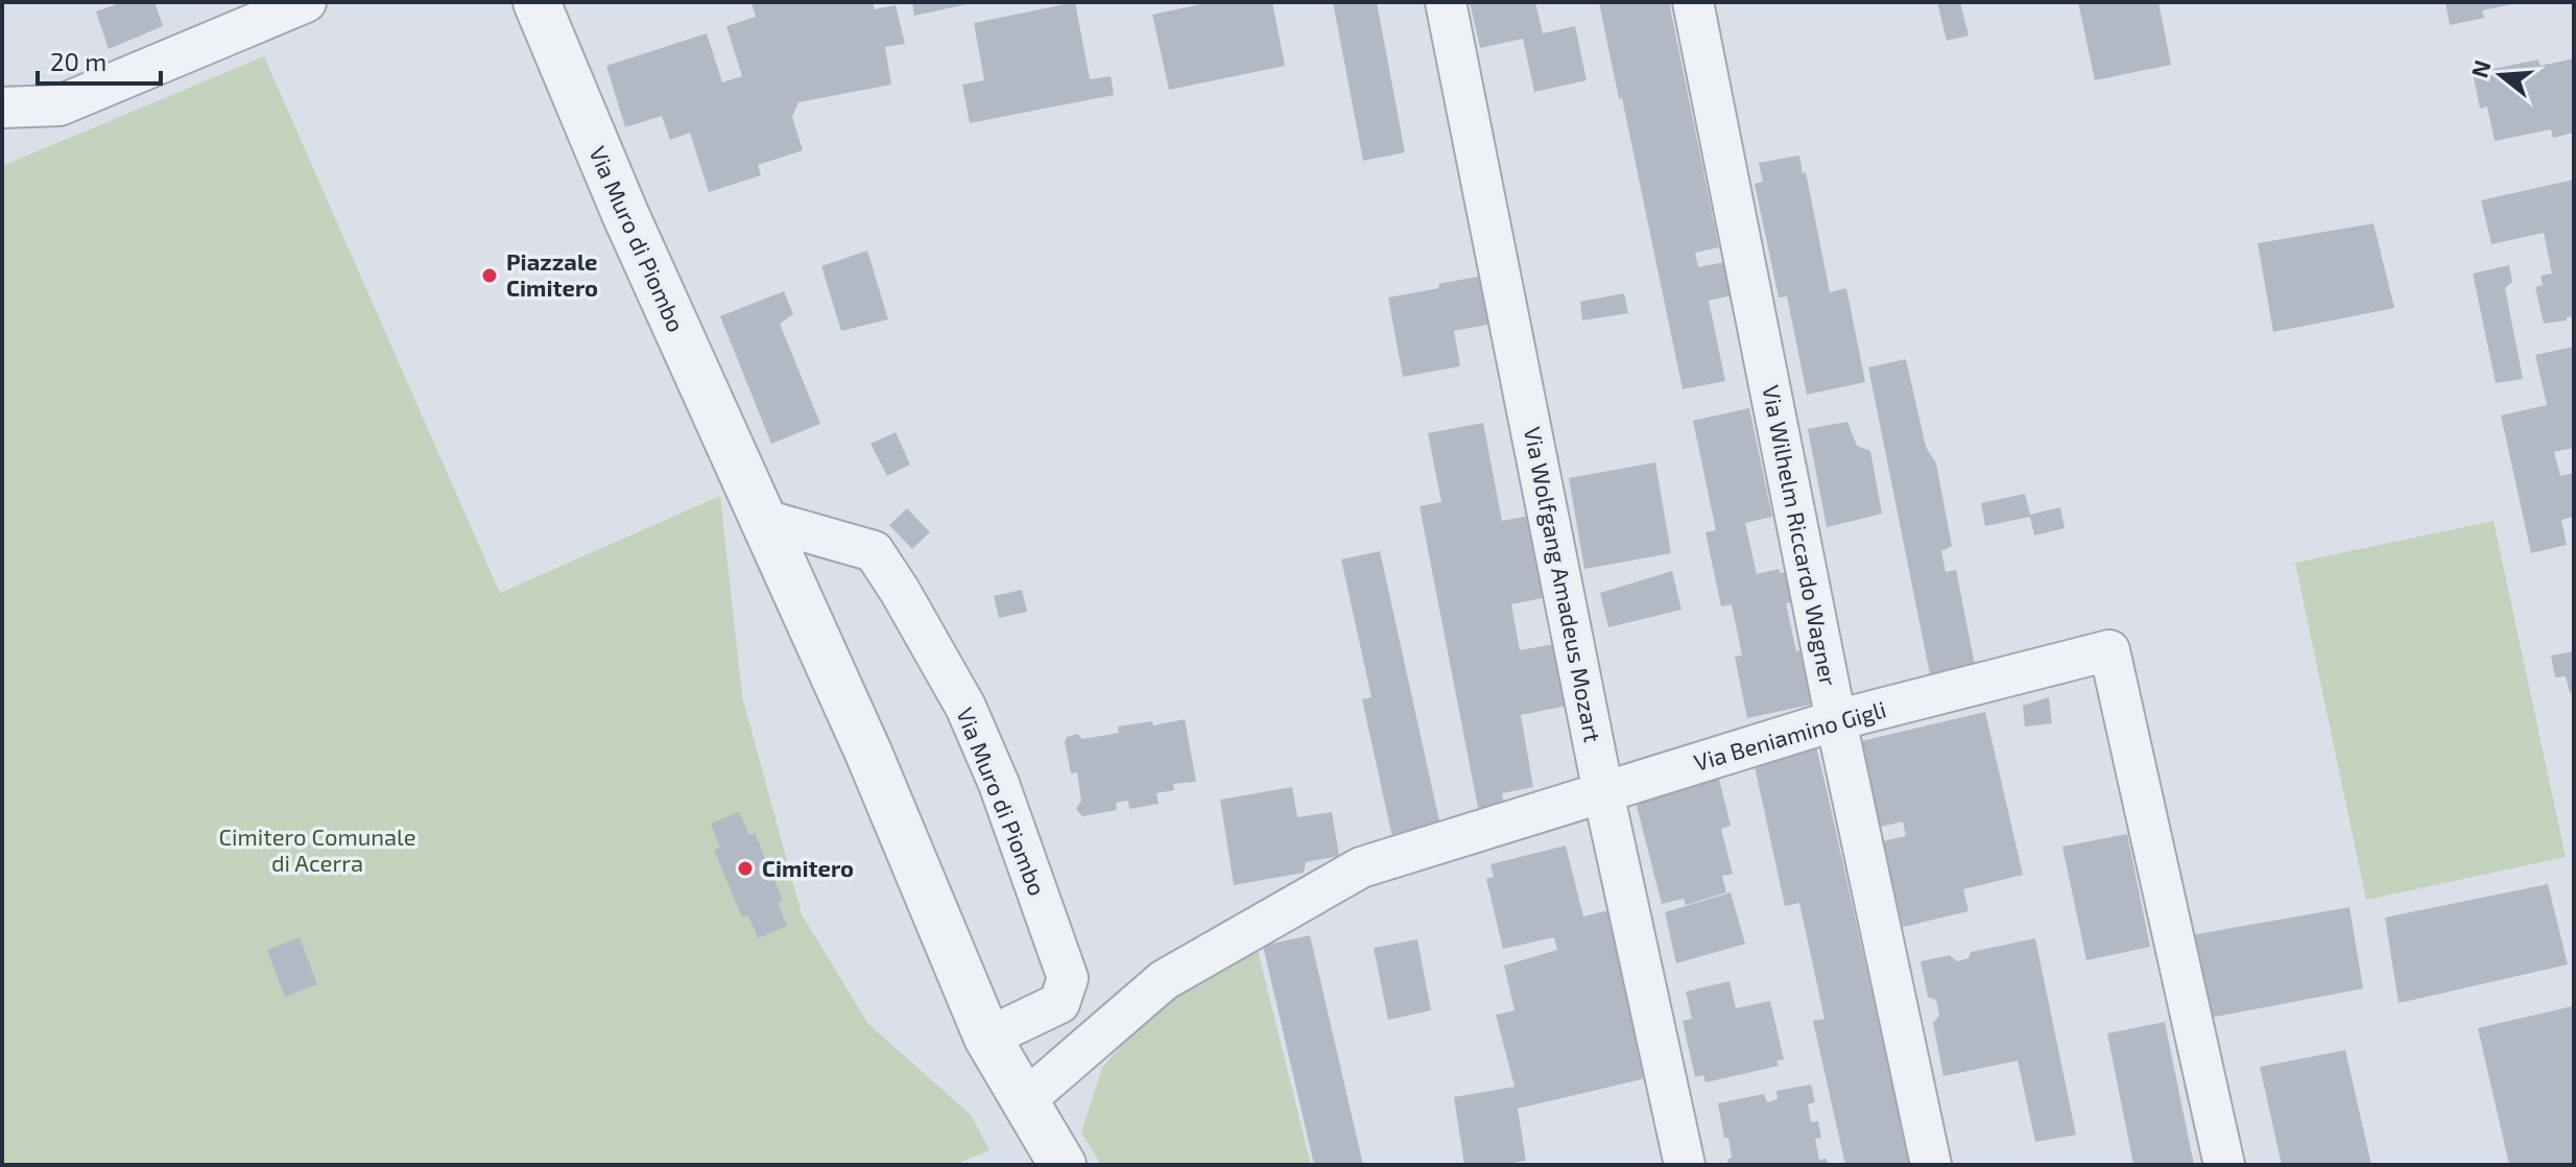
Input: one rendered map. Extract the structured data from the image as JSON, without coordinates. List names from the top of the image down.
{
  "streets": {
    "street": [
      "Via Muro di Piombo",
      "Via Wilhelm Riccardo Wagner",
      "Via Wolfgang Amadeus Mozart",
      "Via Beniamino Gigli"
    ]
  },
  "crossings": [
    ["Via Muro di Piombo", "Via Beniamino Gigli"],
    ["Via Wilhelm Riccardo Wagner", "Via Beniamino Gigli"],
    ["Via Wolfgang Amadeus Mozart", "Via Beniamino Gigli"]
  ],
  "parks": ["Cimitero Comunale di Acerra"],
  "places": ["Piazzale Cimitero", "Cimitero"],
  "scale_bar": "20 m",
  "north": "left"
}
